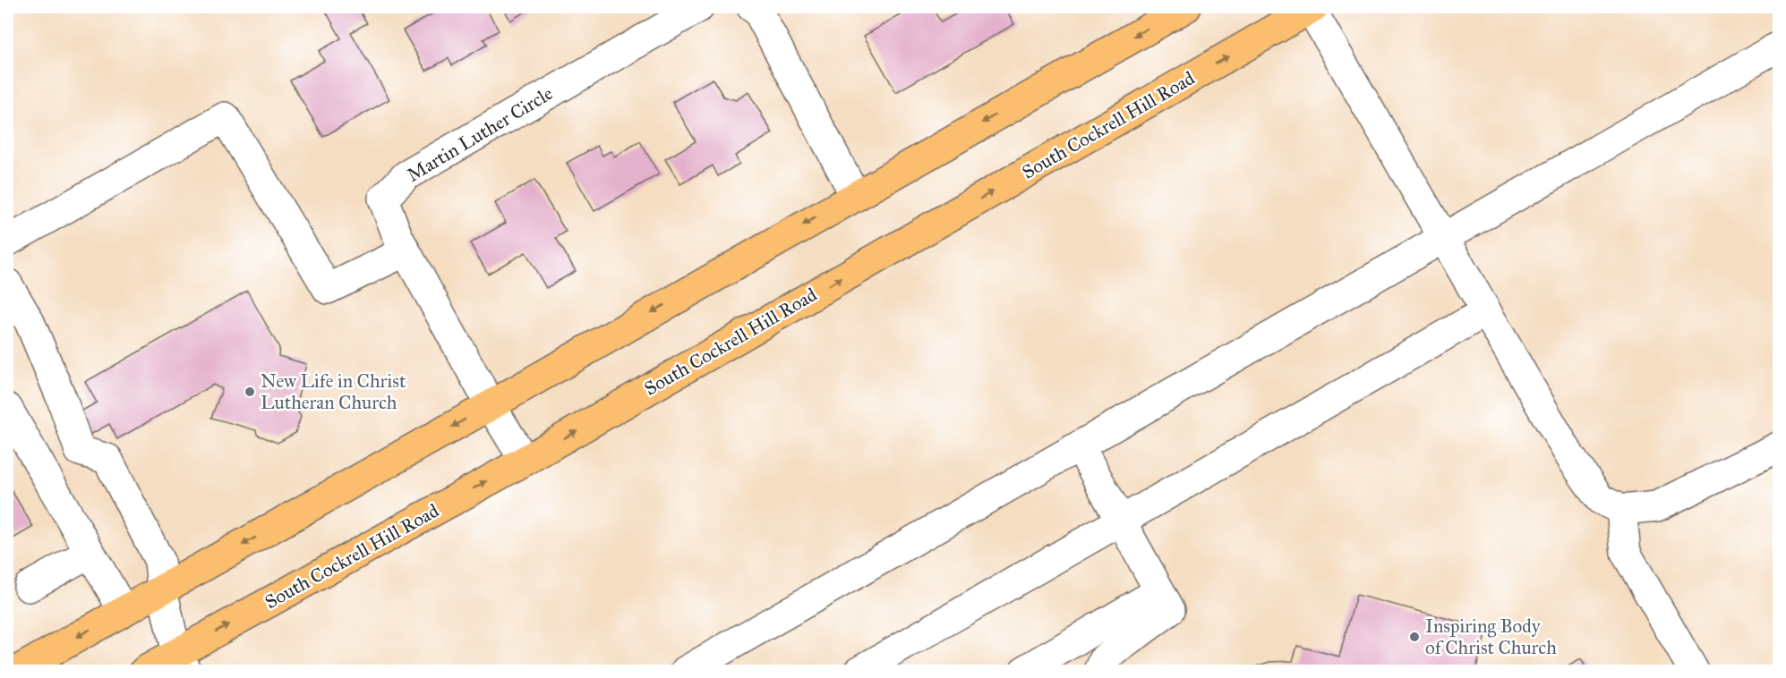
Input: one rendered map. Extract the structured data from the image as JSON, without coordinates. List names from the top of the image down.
{
  "streets": {
    "main road": ["South Cockrell Hill Road"],
    "street": ["Martin Luther Circle"]
  },
  "crossings": [
    ["South Cockrell Hill Road", "Martin Luther Circle"]
  ],
  "places": ["New Life in Christ Lutheran Church", "Inspiring Body of Christ Church"]
}
